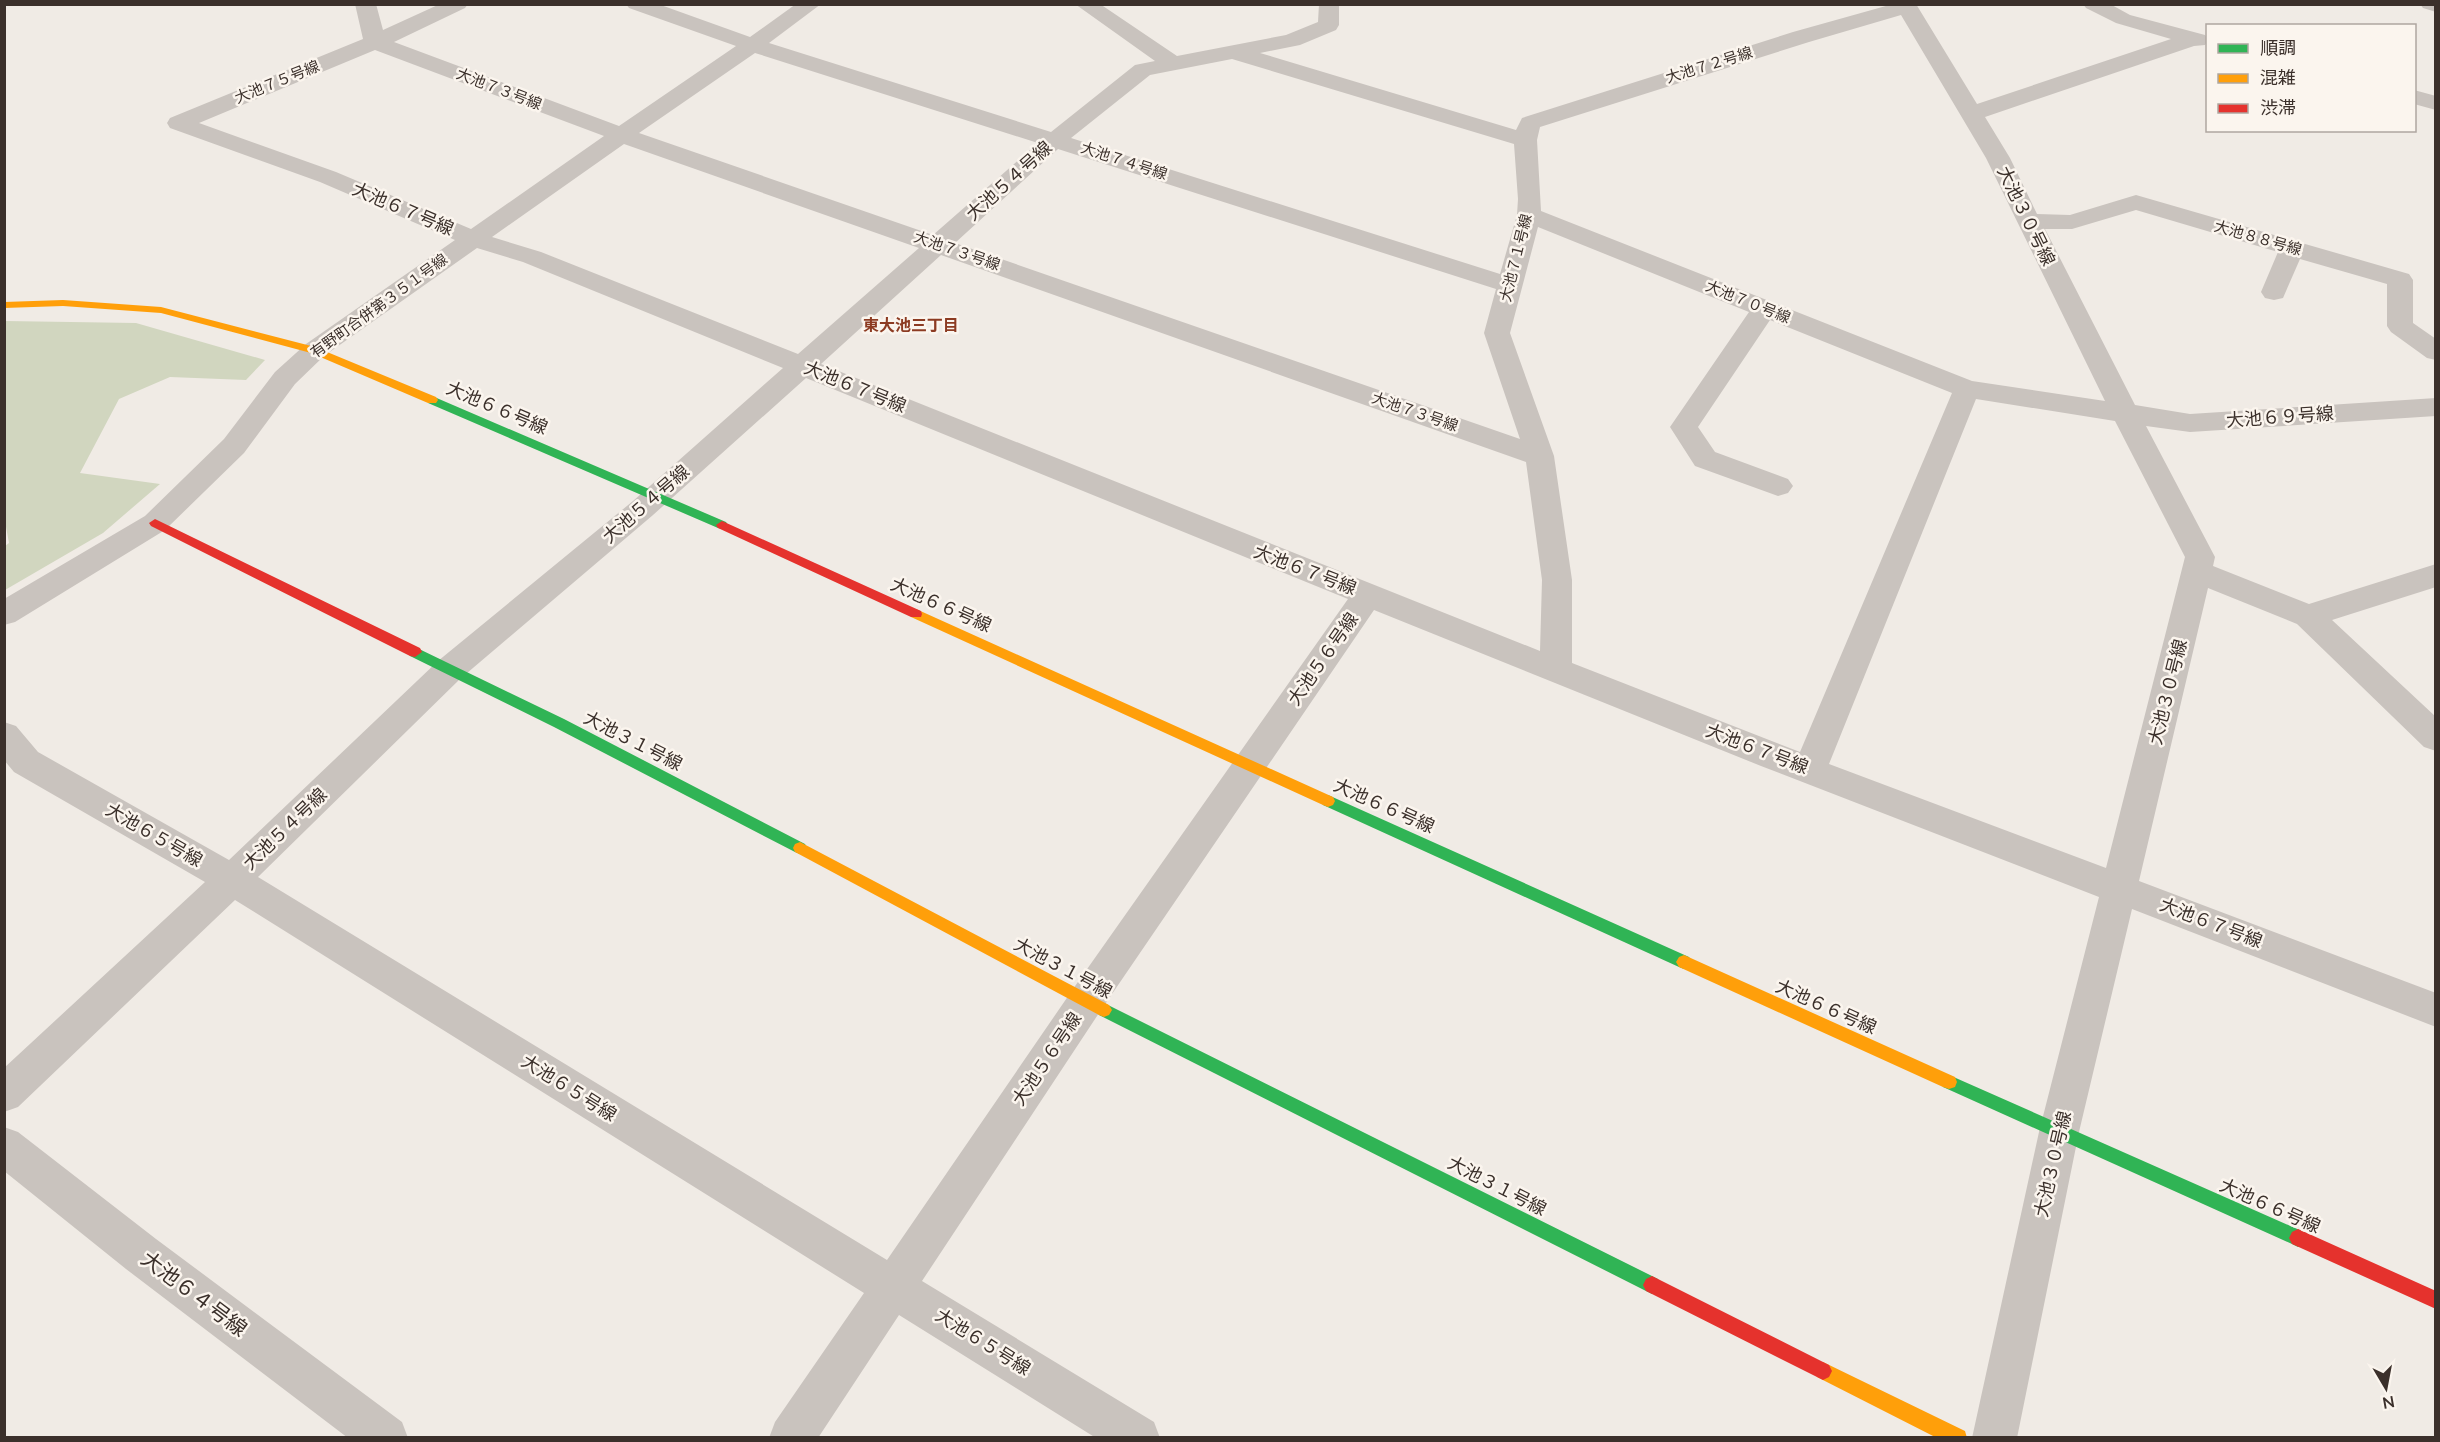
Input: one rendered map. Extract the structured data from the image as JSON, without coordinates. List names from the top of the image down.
{
  "streets": {
    "street": [
      "大池７２号線",
      "大池７５号線",
      "大池７３号線",
      "大池７４号線",
      "大池５４号線",
      "大池６７号線",
      "大池３０号線",
      "大池８８号線",
      "大池７１号線",
      "大池７０号線",
      "有野町合併第３５１号線",
      "大池６６号線",
      "大池６９号線",
      "大池５６号線",
      "大池３１号線",
      "大池６５号線",
      "大池６４号線"
    ]
  },
  "crossings": [
    ["大池７２号線", "大池３０号線"],
    ["大池７２号線", "大池７１号線"],
    ["大池７５号線", "大池７３号線"],
    ["大池７５号線", "大池６７号線"],
    ["大池７３号線", "大池５４号線"],
    ["大池７３号線", "大池７１号線"],
    ["大池７３号線", "有野町合併第３５１号線"],
    ["大池７４号線", "大池５４号線"],
    ["大池７４号線", "大池７１号線"],
    ["大池７４号線", "有野町合併第３５１号線"],
    ["大池５４号線", "大池６７号線"],
    ["大池５４号線", "大池６６号線"],
    ["大池５４号線", "大池３１号線"],
    ["大池５４号線", "大池６５号線"],
    ["大池６７号線", "大池３０号線"],
    ["大池６７号線", "大池７１号線"],
    ["大池６７号線", "有野町合併第３５１号線"],
    ["大池６７号線", "大池５６号線"],
    ["大池３０号線", "大池８８号線"],
    ["大池３０号線", "大池７０号線"],
    ["大池３０号線", "大池６６号線"],
    ["大池３０号線", "大池６９号線"],
    ["大池７１号線", "大池７０号線"],
    ["大池７０号線", "大池６９号線"],
    ["有野町合併第３５１号線", "大池６６号線"],
    ["有野町合併第３５１号線", "大池３１号線"],
    ["大池６６号線", "大池５６号線"],
    ["大池５６号線", "大池３１号線"],
    ["大池５６号線", "大池６５号線"]
  ],
  "districts": ["東大池三丁目"],
  "legend": ["順調", "混雑", "渋滞"],
  "north": "bottom"
}
